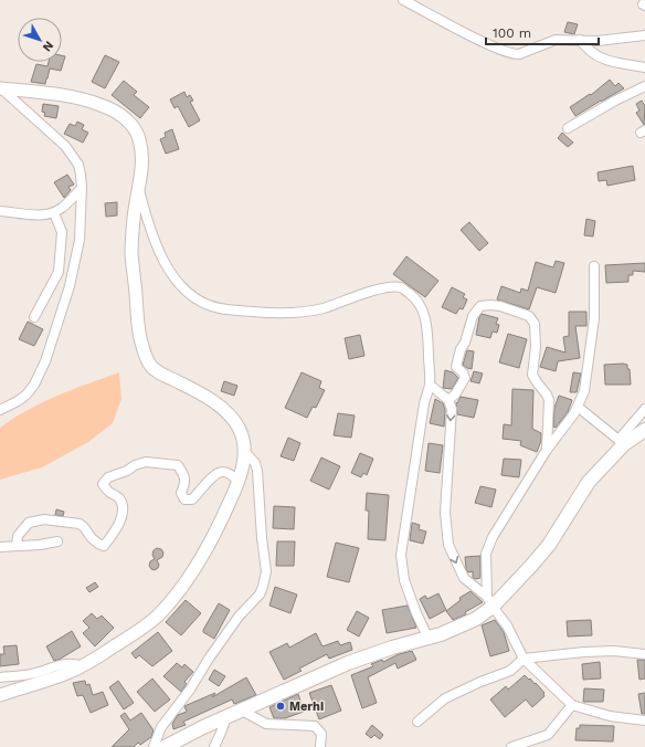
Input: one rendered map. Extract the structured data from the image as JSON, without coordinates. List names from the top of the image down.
{
  "places": ["Merhi"],
  "scale_bar": "100 m",
  "north": "bottom right"
}
